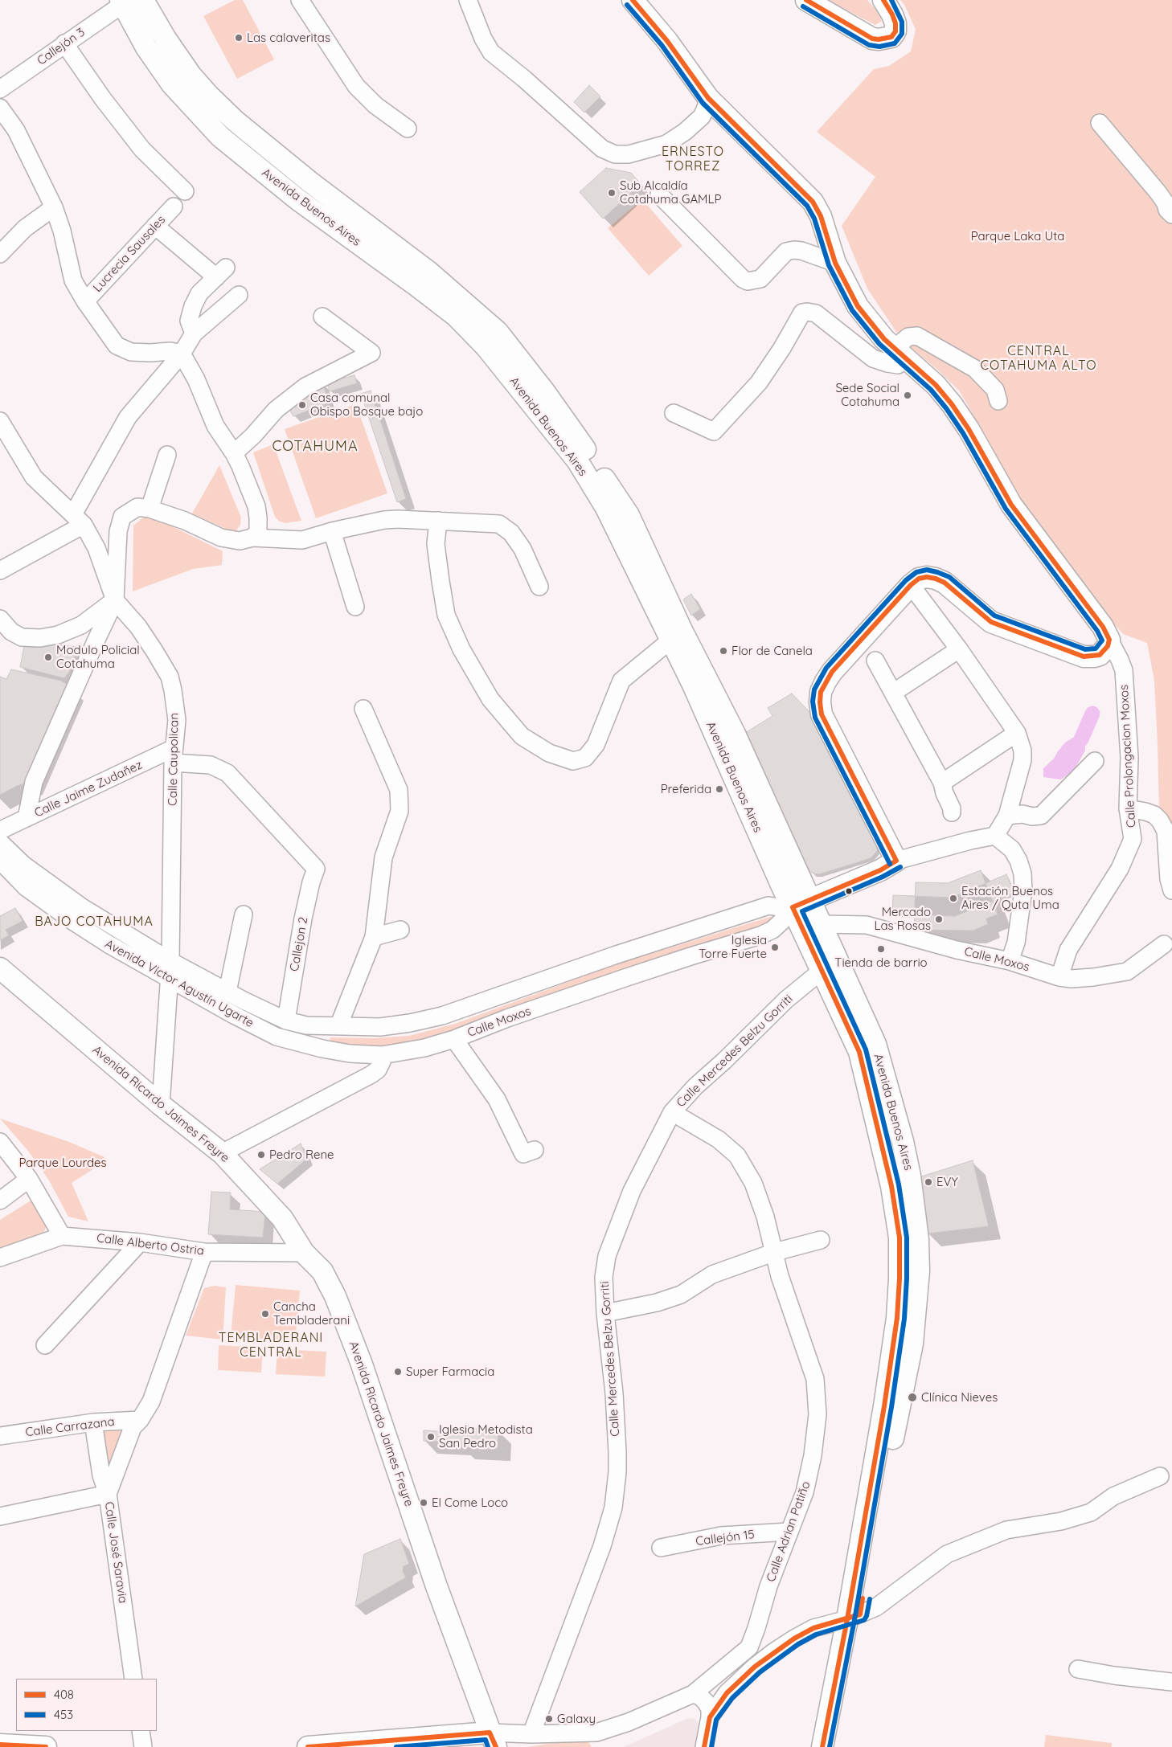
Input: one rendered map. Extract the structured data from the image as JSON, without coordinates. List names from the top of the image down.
{
  "streets": {
    "main road": ["Avenida Buenos Aires", "Avenida Ricardo Jaimes Freyre"],
    "street": [
      "Callejón 3",
      "Lucrecia Sausales",
      "Calle Prolongacion Moxos",
      "Calle Caupolican",
      "Calle Jaime Zudañez",
      "Callejon 2",
      "Calle Moxos",
      "Avenida Víctor Agustín Ugarte",
      "Calle Mercedes Belzu Gorriti",
      "Calle Alberto Ostria",
      "Calle Carrazana",
      "Calle Adrian Patiño",
      "Callejón 15",
      "Calle José Saravia"
    ]
  },
  "crossings": [
    ["Callejón 3", "Avenida Buenos Aires"],
    ["Avenida Buenos Aires", "Calle Moxos"],
    ["Avenida Buenos Aires", "Calle Mercedes Belzu Gorriti"],
    ["Calle Prolongacion Moxos", "Calle Moxos"],
    ["Calle Caupolican", "Calle Jaime Zudañez"],
    ["Calle Caupolican", "Callejon 2"],
    ["Calle Caupolican", "Avenida Víctor Agustín Ugarte"],
    ["Calle Caupolican", "Avenida Ricardo Jaimes Freyre"],
    ["Calle Jaime Zudañez", "Callejon 2"],
    ["Calle Jaime Zudañez", "Avenida Víctor Agustín Ugarte"],
    ["Callejon 2", "Avenida Víctor Agustín Ugarte"],
    ["Calle Moxos", "Avenida Víctor Agustín Ugarte"],
    ["Calle Mercedes Belzu Gorriti", "Calle Adrian Patiño"],
    ["Avenida Ricardo Jaimes Freyre", "Calle Alberto Ostria"],
    ["Calle Alberto Ostria", "Calle José Saravia"],
    ["Calle Carrazana", "Calle José Saravia"],
    ["Calle Adrian Patiño", "Callejón 15"]
  ],
  "districts": [
    "ERNESTO TORREZ",
    "CENTRAL COTAHUMA ALTO",
    "COTAHUMA",
    "BAJO COTAHUMA",
    "TEMBLADERANI CENTRAL"
  ],
  "parks": ["Parque Laka Uta", "Parque Lourdes"],
  "places": [
    "Las calaveritas",
    "Sub Alcaldía Cotahuma GAMLP",
    "Sede Social Cotahuma",
    "Casa comunal Obispo Bosque bajo",
    "Flor de Canela",
    "Modulo Policial Cotahuma",
    "Preferida",
    "Estación Buenos Aires / Quta Uma",
    "Mercado Las Rosas",
    "Iglesia Torre Fuerte",
    "Tienda de barrio",
    "Pedro Rene",
    "EVY",
    "Cancha Tembladerani",
    "Super Farmacia",
    "Clínica Nieves",
    "Iglesia Metodista San Pedro",
    "El Come Loco",
    "Galaxy"
  ],
  "lines": ["transit line 408", "transit line 453"],
  "legend": ["408", "453"]
}
